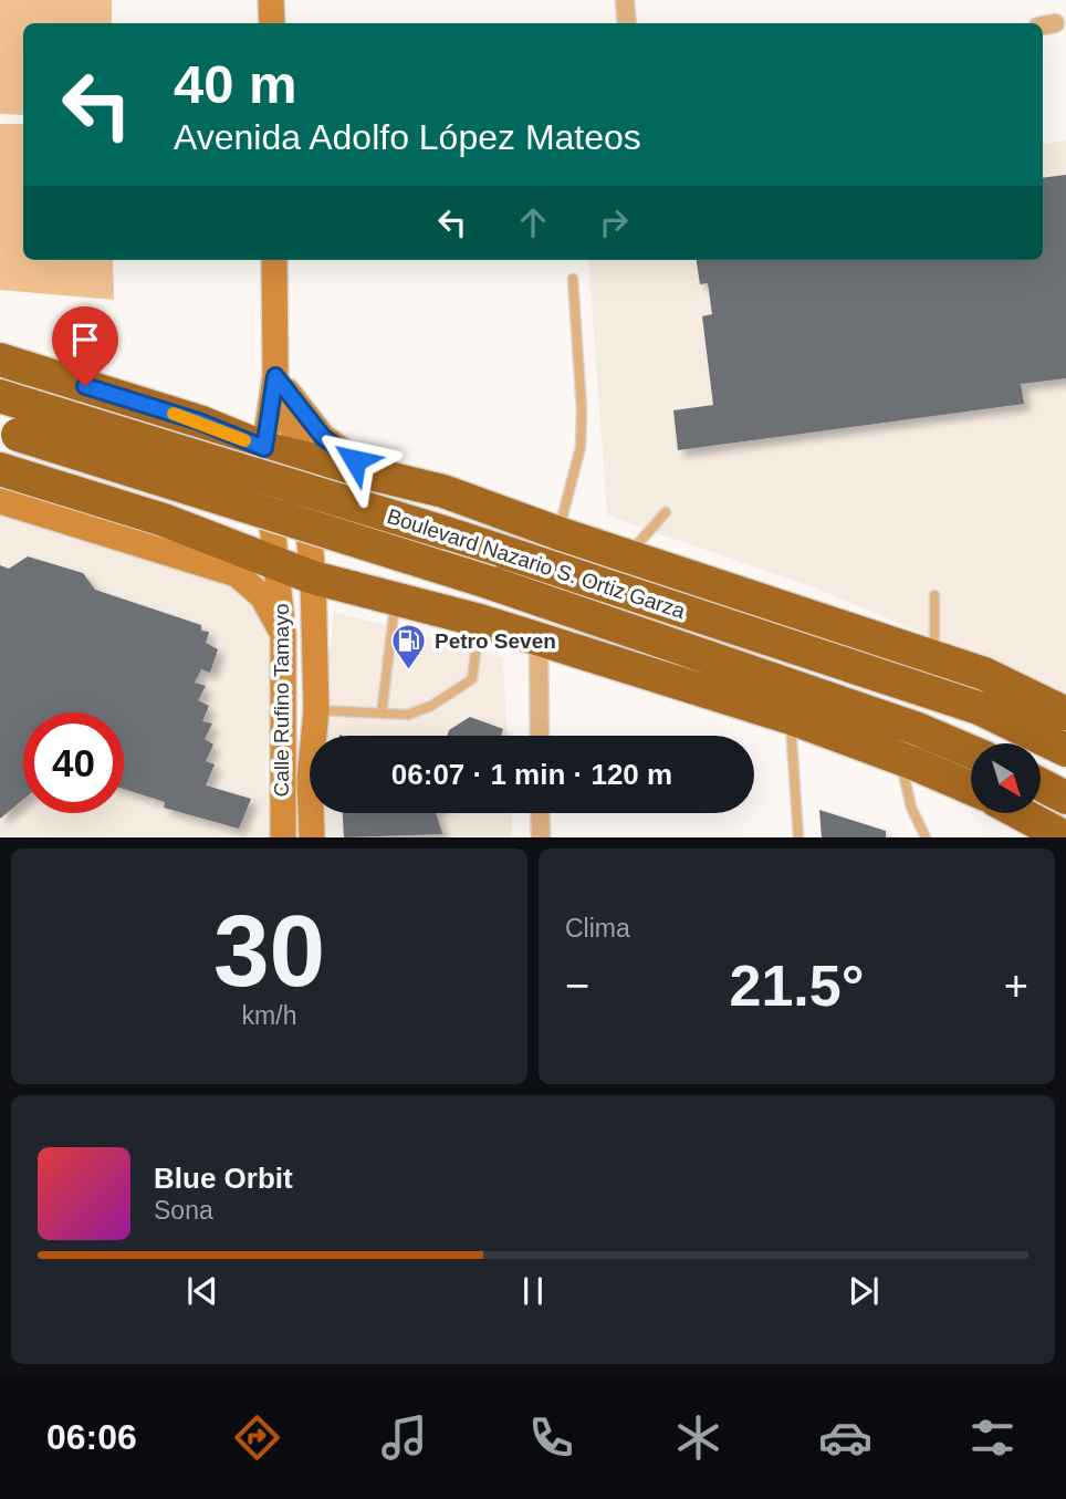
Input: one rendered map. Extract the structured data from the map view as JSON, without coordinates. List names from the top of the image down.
{
  "streets": {
    "highway": ["Boulevard Nazario S. Ortiz Garza"],
    "street": ["Calle Rufino Tamayo"]
  },
  "places": {
    "fuel station": ["Petro Seven"]
  },
  "north": "bottom right",
  "page": {
    "turn": ["40 m", "Avenida Adolfo López Mateos"],
    "limit": "40",
    "trip": "06:07 · 1 min · 120 m",
    "tile": [
      ["30", "km/h"],
      "Clima"
    ],
    "heat": ["−", "21.5°", "+"],
    "song": ["Blue Orbit", "Sona"],
    "tabs": "06:06"
  }
}
